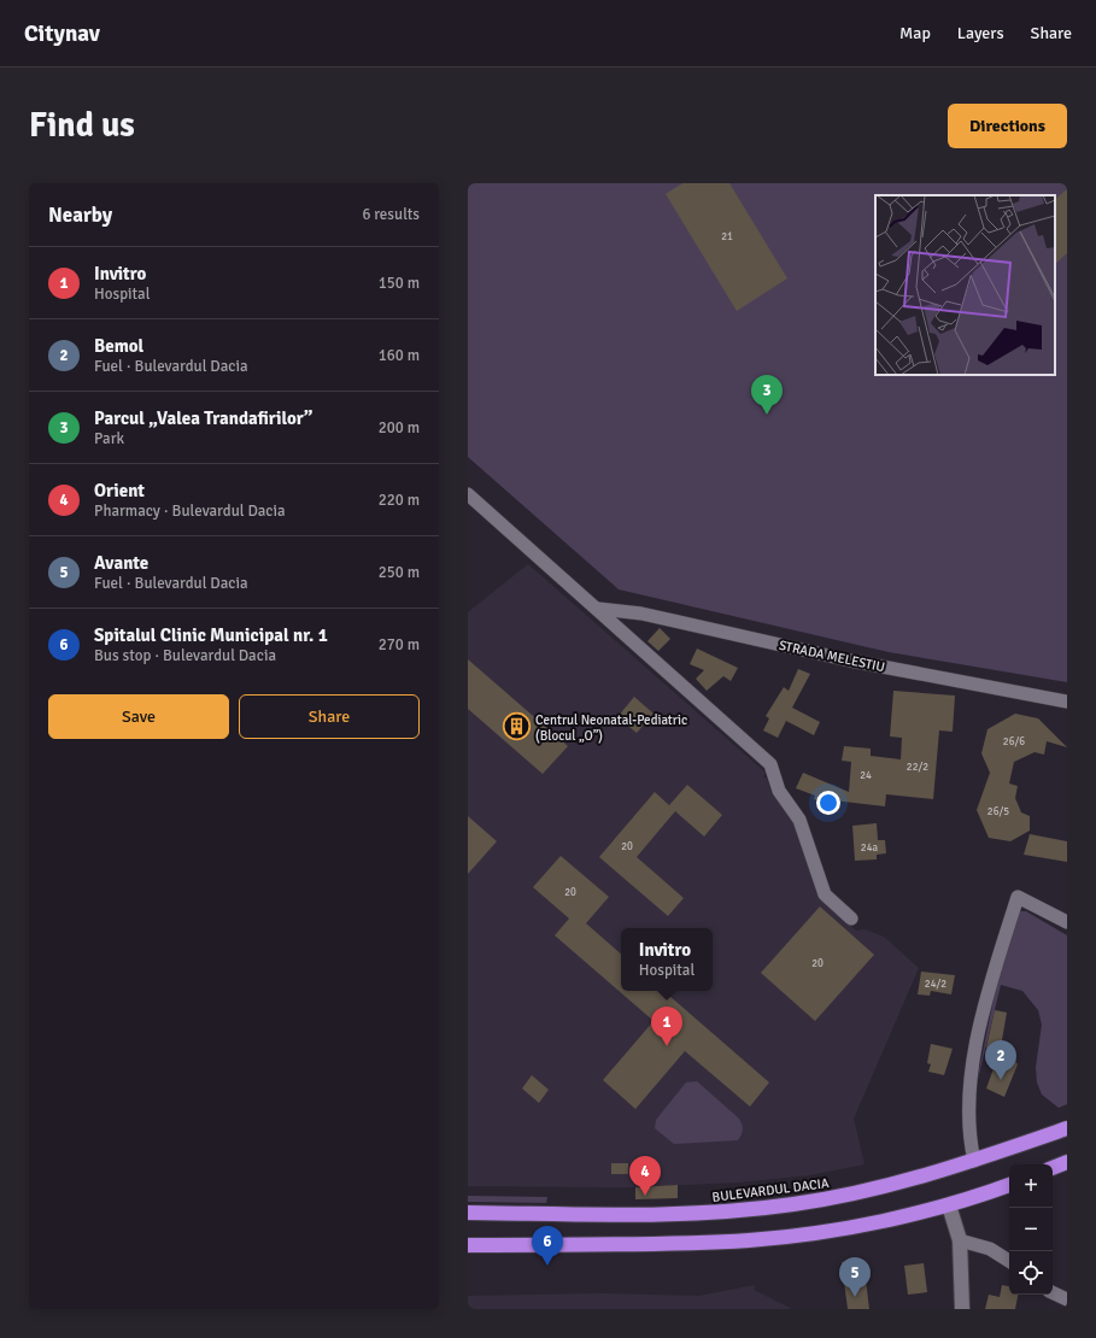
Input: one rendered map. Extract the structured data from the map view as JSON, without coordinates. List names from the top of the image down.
{
  "streets": {
    "highway": ["BULEVARDUL DACIA"],
    "street": ["STRADA MELESTIU"]
  },
  "places": {
    "building": ["Centrul Neonatal-Pediatric (Blocul „O”)"]
  },
  "house_numbers": [
    "21",
    "26/6",
    "22/2",
    "24",
    "26/5",
    "20",
    "24a",
    "20",
    "20",
    "24/2"
  ],
  "page": {
    "header": "Citynav",
    "nav": ["Map", "Layers", "Share"],
    "buttons": [
      "Directions",
      ["Save", "Share"]
    ],
    "title": "Find us",
    "heading": ["Nearby", "6 results"],
    "list": [
      {
        "mark": "1",
        "name": "Invitro",
        "note": "Hospital",
        "value": "150 m"
      },
      {
        "mark": "2",
        "name": "Bemol",
        "note": "Fuel · Bulevardul Dacia",
        "value": "160 m"
      },
      {
        "mark": "3",
        "name": "Parcul „Valea Trandafirilor”",
        "note": "Park",
        "value": "200 m"
      },
      {
        "mark": "4",
        "name": "Orient",
        "note": "Pharmacy · Bulevardul Dacia",
        "value": "220 m"
      },
      {
        "mark": "5",
        "name": "Avante",
        "note": "Fuel · Bulevardul Dacia",
        "value": "250 m"
      },
      {
        "mark": "6",
        "name": "Spitalul Clinic Municipal nr. 1",
        "note": "Bus stop · Bulevardul Dacia",
        "value": "270 m"
      }
    ],
    "pins": [
      "3",
      "1",
      "2",
      "4",
      "6",
      "5"
    ],
    "popup": ["Invitro", "Hospital"],
    "map_buttons": ["+", "−"]
  }
}
